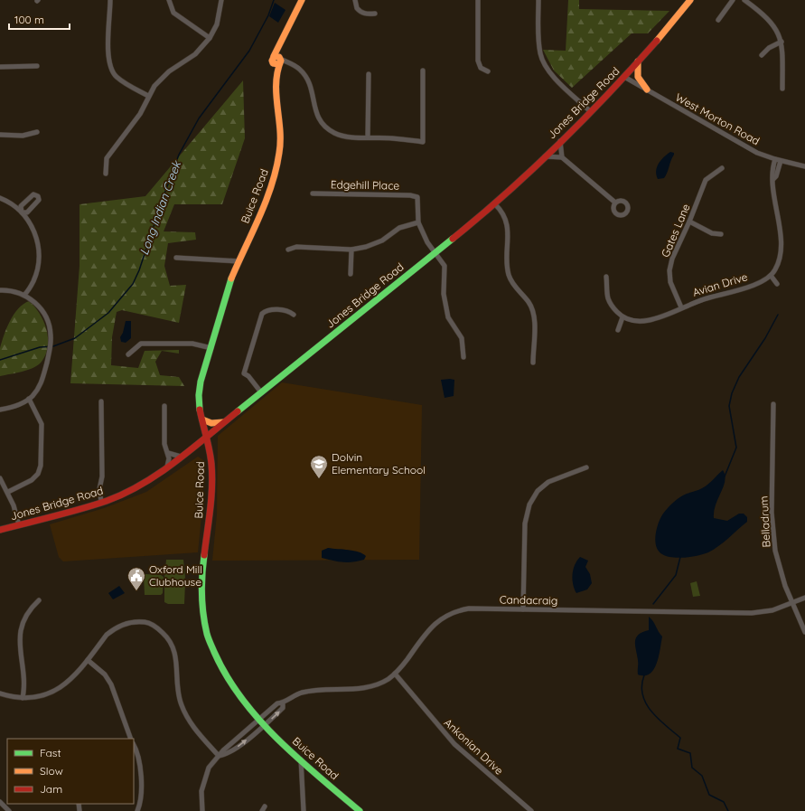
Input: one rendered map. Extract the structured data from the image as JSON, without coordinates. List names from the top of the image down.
{
  "streets": {
    "main road": ["Jones Bridge Road", "Buice Road"],
    "street": [
      "West Morton Road",
      "Edgehill Place",
      "Gates Lane",
      "Avian Drive",
      "Belladrum",
      "Candacraig",
      "Ankonian Drive"
    ]
  },
  "crossings": [
    ["Jones Bridge Road", "West Morton Road"],
    ["Jones Bridge Road", "Buice Road"],
    ["Buice Road", "Candacraig"],
    ["Gates Lane", "Avian Drive"],
    ["Belladrum", "Candacraig"],
    ["Candacraig", "Ankonian Drive"]
  ],
  "water": ["Long Indian Creek"],
  "places": {
    "school or university": ["Dolvin Elementary School"],
    "public building": ["Oxford Mill Clubhouse"]
  },
  "legend": ["Fast", "Slow", "Jam"],
  "scale_bar": "100 m"
}
